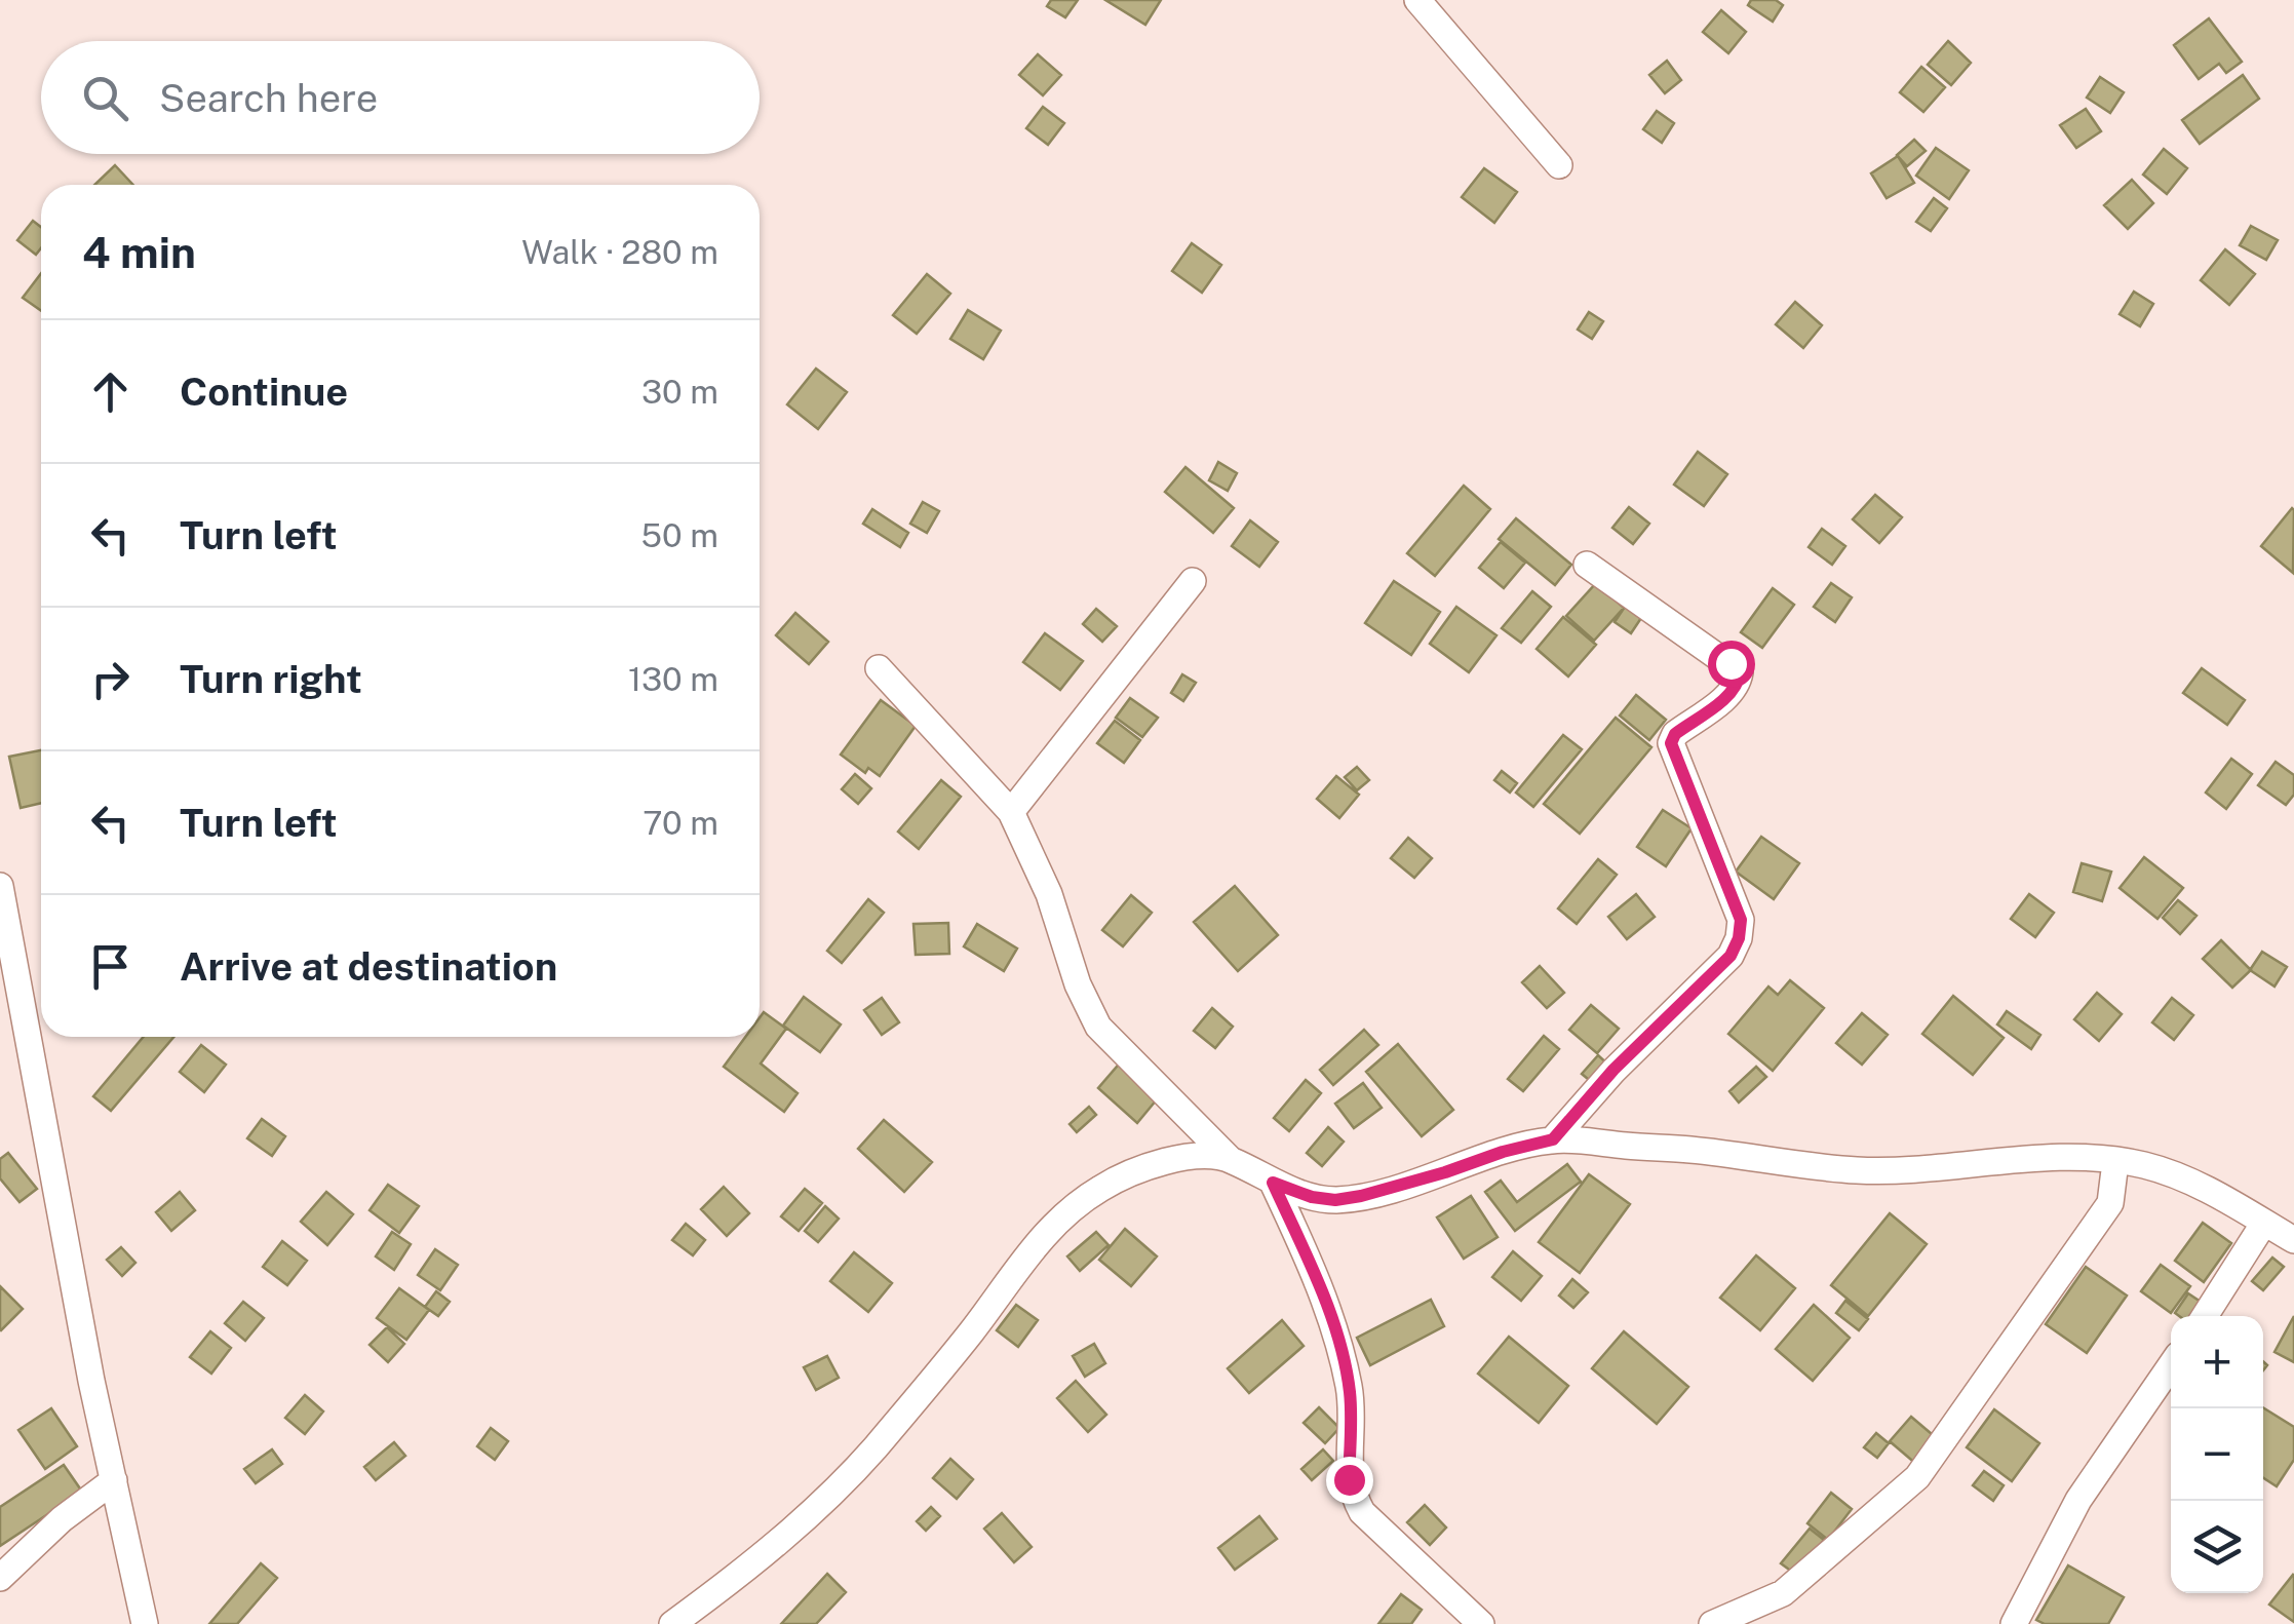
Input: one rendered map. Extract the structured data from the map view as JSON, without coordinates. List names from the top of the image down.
{
  "page": {
    "search": "Search here",
    "heading": ["4 min", "Walk · 280 m"],
    "list": [
      ["Continue", "30 m"],
      ["Turn left", "50 m"],
      ["Turn right", "130 m"],
      ["Turn left", "70 m"],
      "Arrive at destination"
    ],
    "map_buttons": ["+", "−"]
  }
}
